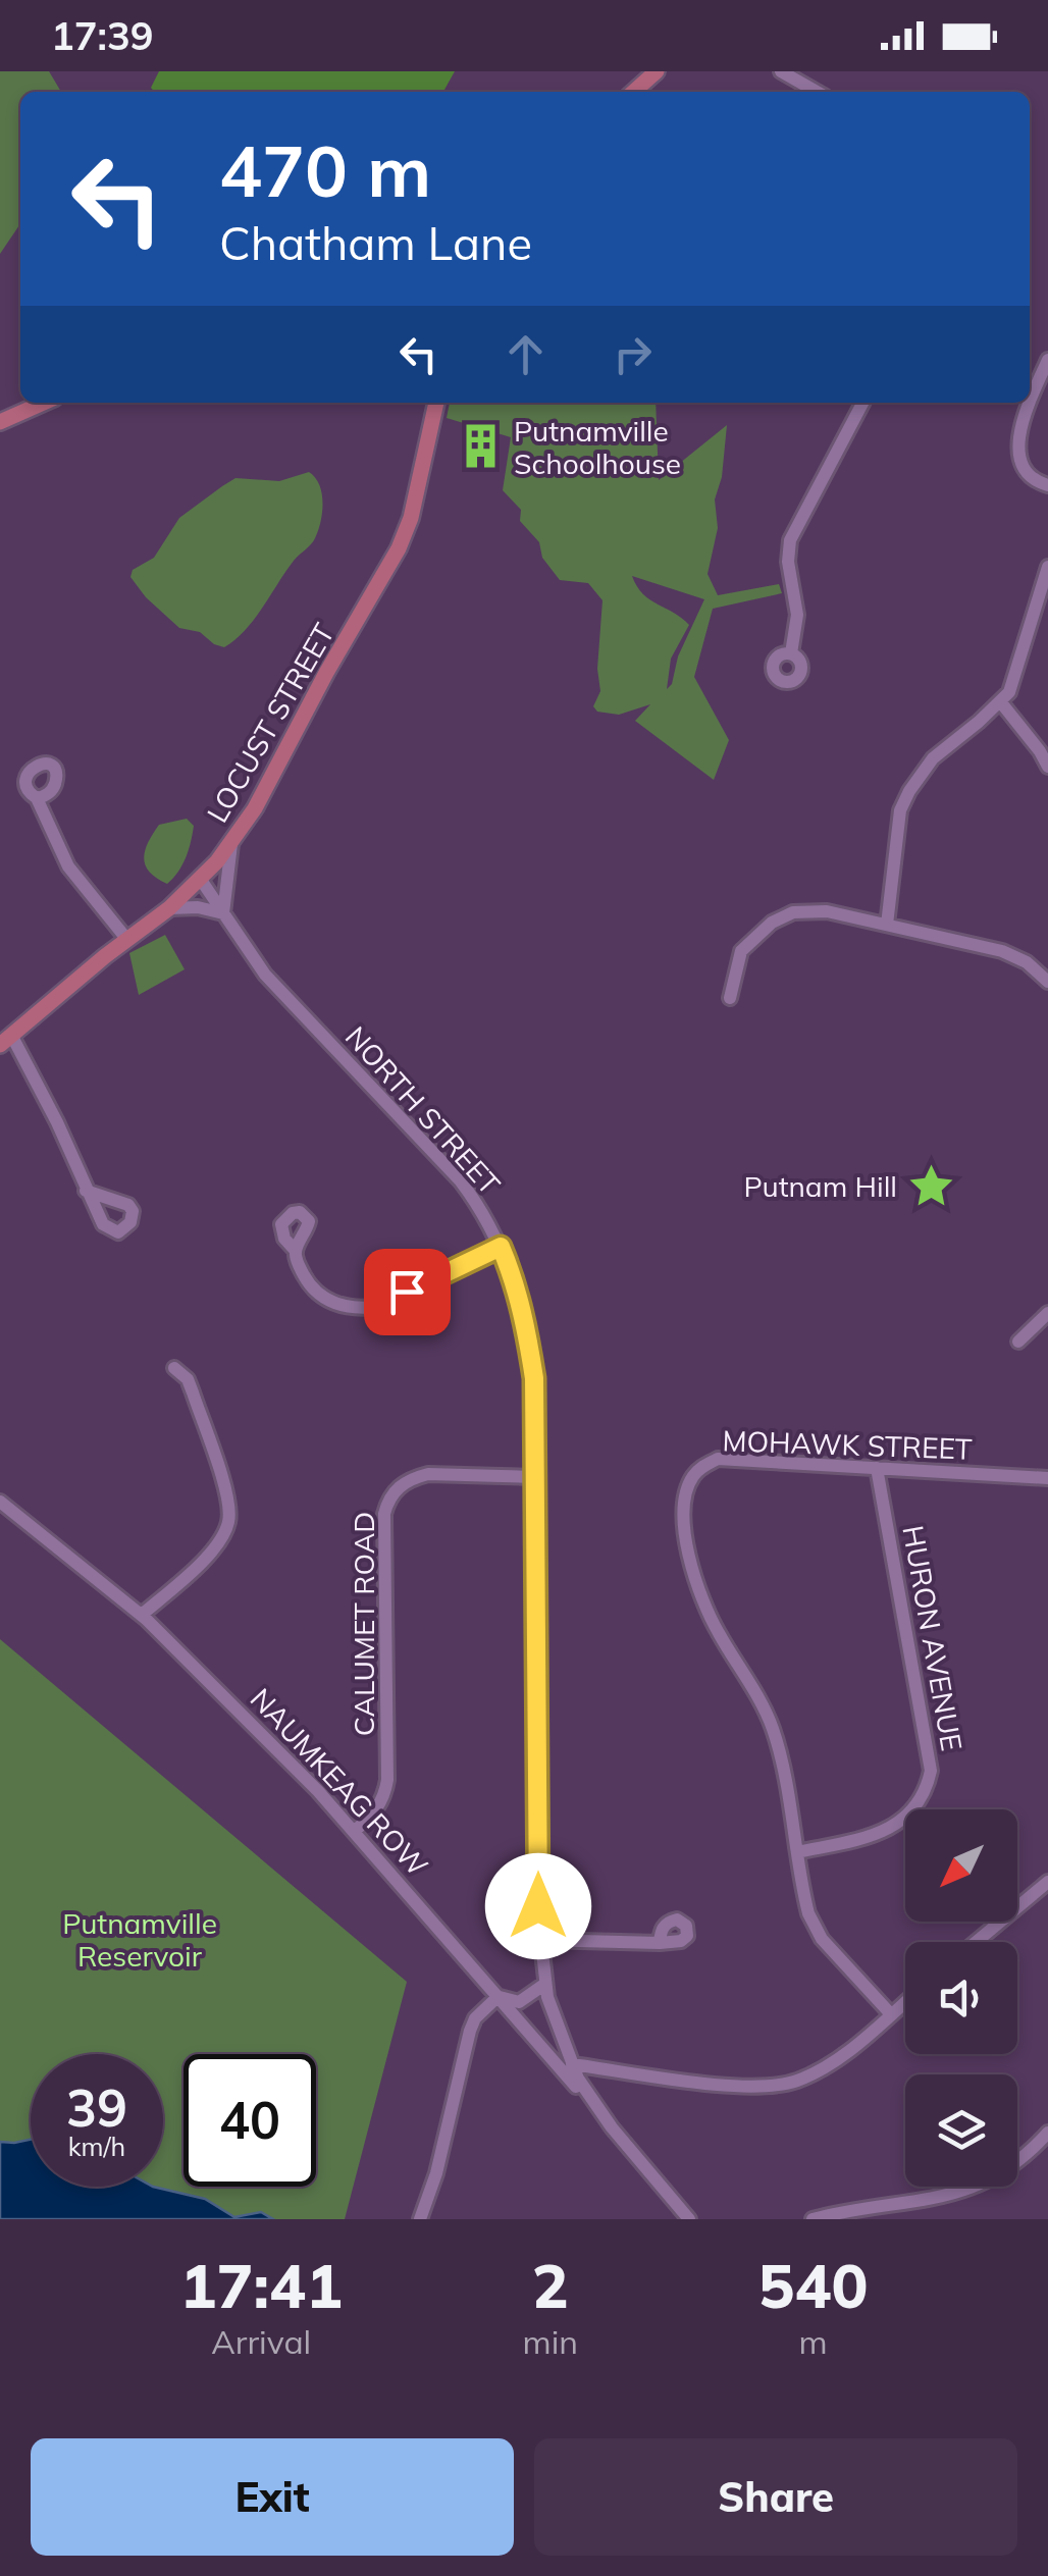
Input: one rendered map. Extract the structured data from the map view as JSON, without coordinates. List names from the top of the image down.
{
  "streets": {
    "main road": ["LOCUST STREET"],
    "street": [
      "NORTH STREET",
      "MOHAWK STREET",
      "CALUMET ROAD",
      "HURON AVENUE",
      "NAUMKEAG ROW"
    ]
  },
  "crossings": [
    ["LOCUST STREET", "NORTH STREET"],
    ["NORTH STREET", "CALUMET ROAD"],
    ["NORTH STREET", "NAUMKEAG ROW"],
    ["MOHAWK STREET", "HURON AVENUE"],
    ["CALUMET ROAD", "NAUMKEAG ROW"]
  ],
  "parks": ["Putnamville Reservoir"],
  "places": {
    "building": ["Putnamville Schoolhouse"],
    "place": ["Putnam Hill"]
  },
  "north": "bottom left",
  "page": {
    "status": "17:39",
    "turn": ["470 m", "Chatham Lane"],
    "speed": "39 km/h",
    "limit": "40",
    "eta": [
      "17:41",
      "Arrival",
      "2",
      "min",
      "540",
      "m"
    ],
    "buttons": ["Exit", "Share"]
  }
}
